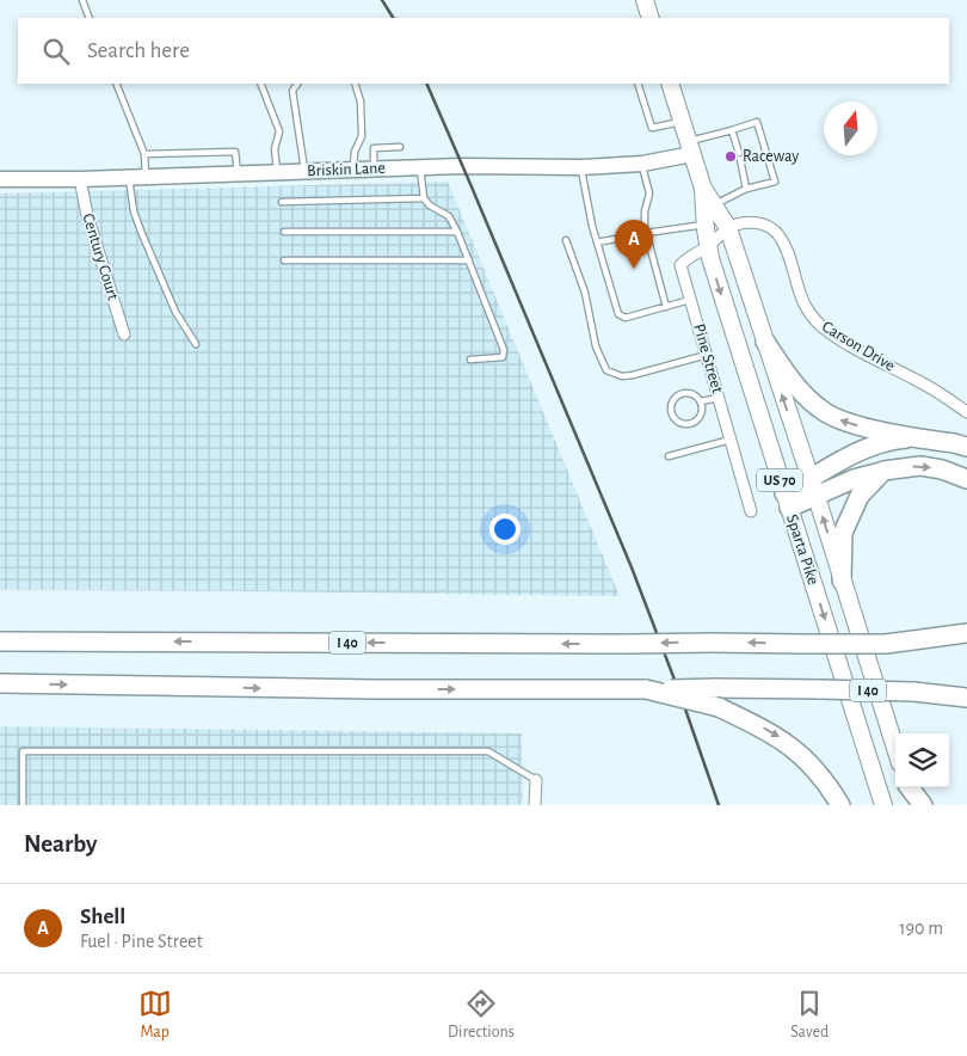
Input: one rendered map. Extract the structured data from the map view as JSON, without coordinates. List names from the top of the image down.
{
  "streets": {
    "highway": ["I 40"],
    "main road": ["US 70", "Sparta Pike"],
    "street": [
      "Briskin Lane",
      "Century Court",
      "Carson Drive",
      "Pine Street"
    ]
  },
  "crossings": [
    ["Briskin Lane", "Century Court"],
    ["Briskin Lane", "Sparta Pike"],
    ["Carson Drive", "Pine Street"],
    ["Carson Drive", "Sparta Pike"],
    ["Pine Street", "Sparta Pike"]
  ],
  "places": ["Raceway"],
  "north": "top",
  "page": {
    "search": "Search here",
    "pins": "A",
    "heading": "Nearby",
    "list": [
      {
        "mark": "A",
        "name": "Shell",
        "note": "Fuel · Pine Street",
        "value": "190 m"
      }
    ],
    "nav": ["Map", "Directions", "Saved"]
  }
}
